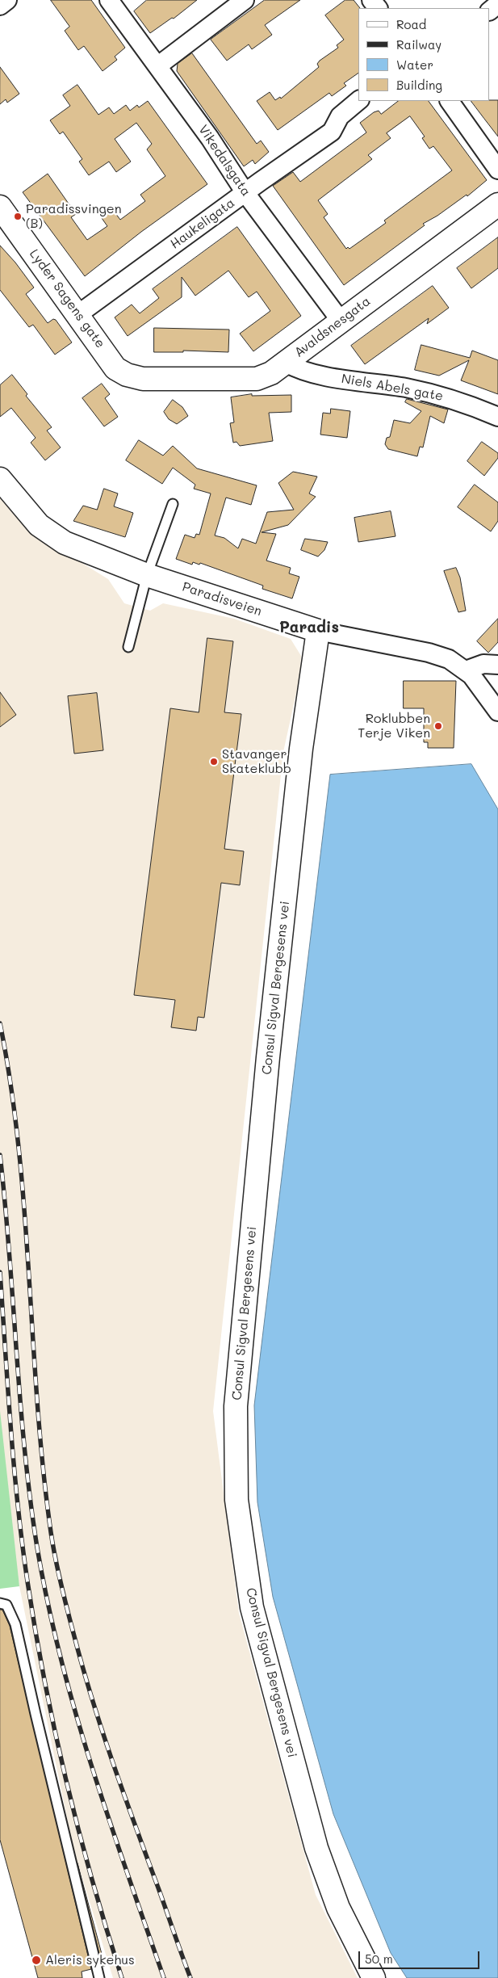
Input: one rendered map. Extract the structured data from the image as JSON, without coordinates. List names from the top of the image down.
{
  "streets": {
    "street": [
      "Vikedalsgata",
      "Haukeligata",
      "Lyder Sagens gate",
      "Avaldsnesgata",
      "Niels Abels gate",
      "Paradisveien",
      "Consul Sigval Bergesens vei"
    ]
  },
  "crossings": [
    ["Vikedalsgata", "Haukeligata"],
    ["Vikedalsgata", "Avaldsnesgata"],
    ["Haukeligata", "Lyder Sagens gate"],
    ["Lyder Sagens gate", "Avaldsnesgata"],
    ["Avaldsnesgata", "Niels Abels gate"],
    ["Paradisveien", "Consul Sigval Bergesens vei"]
  ],
  "districts": ["Paradis"],
  "places": [
    "Paradissvingen (B)",
    "Roklubben Terje Viken",
    "Stavanger Skateklubb",
    "Aleris sykehus"
  ],
  "legend": [
    "Road",
    "Railway",
    "Water",
    "Building"
  ],
  "scale_bar": "50 m"
}
